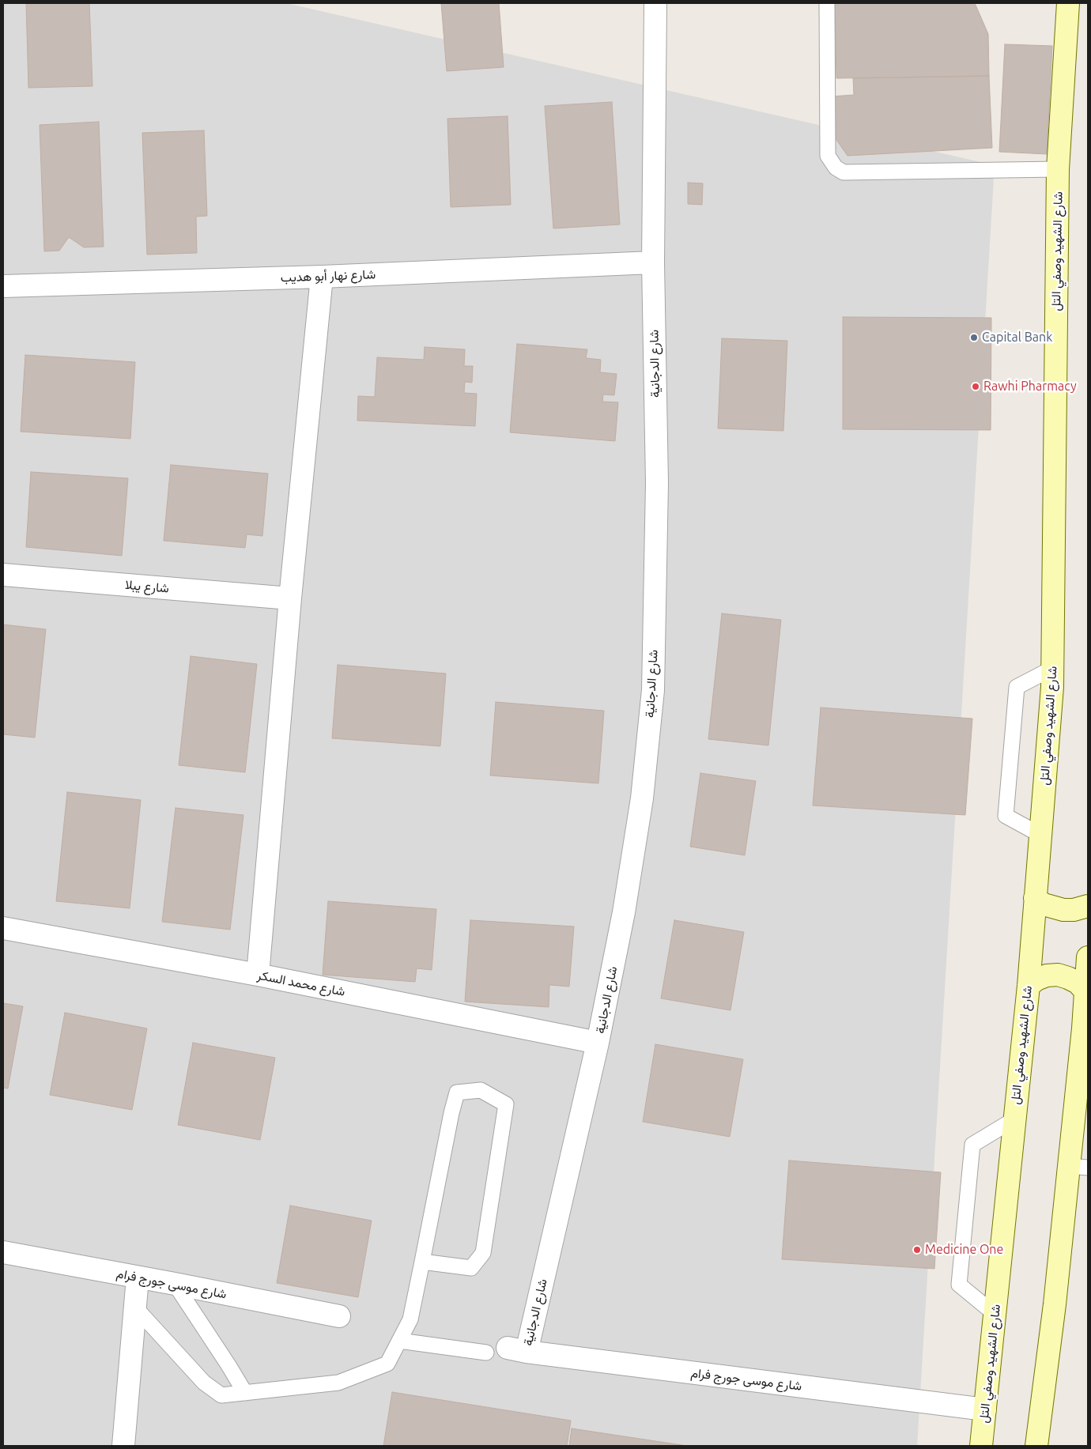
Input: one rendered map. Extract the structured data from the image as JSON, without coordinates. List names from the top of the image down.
{
  "streets": {
    "main road": ["شارع الشهيد وصفي التل"],
    "street": [
      "شارع نهار أبو هديب",
      "شارع الدجانية",
      "شارع يبلا",
      "شارع محمد السكر",
      "شارع موسى جورج فرام"
    ]
  },
  "crossings": [
    ["شارع الشهيد وصفي التل", "شارع موسى جورج فرام"],
    ["شارع نهار أبو هديب", "شارع الدجانية"],
    ["شارع الدجانية", "شارع محمد السكر"],
    ["شارع الدجانية", "شارع موسى جورج فرام"]
  ],
  "places": ["Capital Bank", "Rawhi Pharmacy", "Medicine One"]
}
